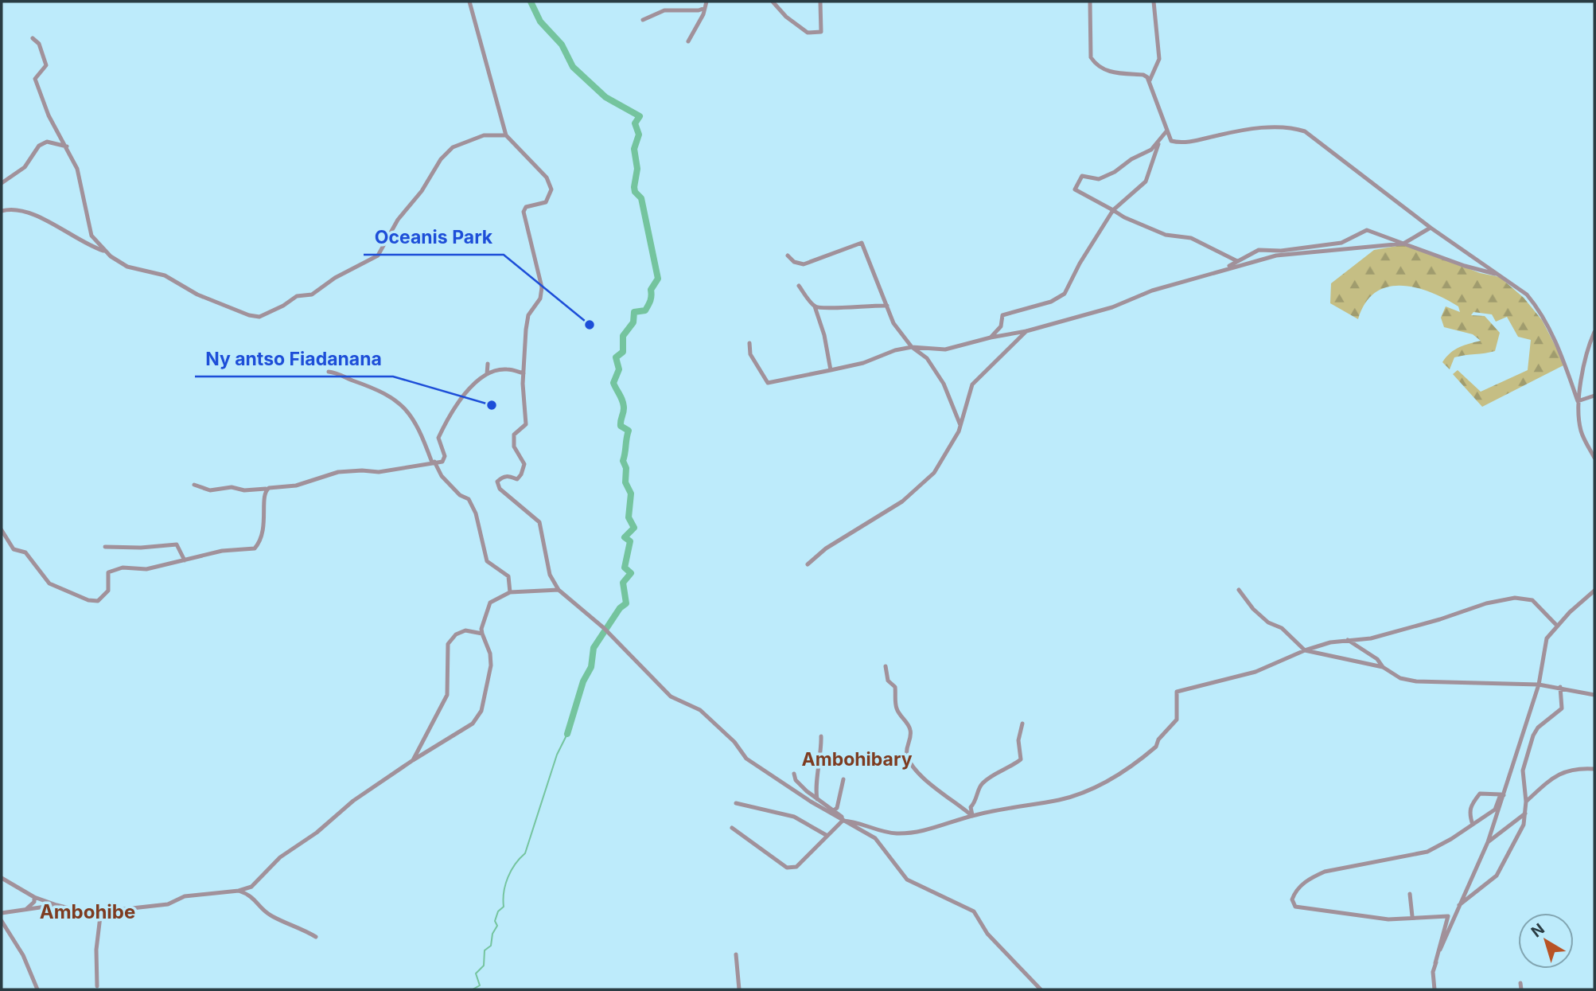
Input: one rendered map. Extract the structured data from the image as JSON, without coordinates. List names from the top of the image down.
{
  "districts": ["Ambohibary", "Ambohibe"],
  "places": ["Oceanis Park", "Ny antso Fiadanana"],
  "north": "top left"
}
